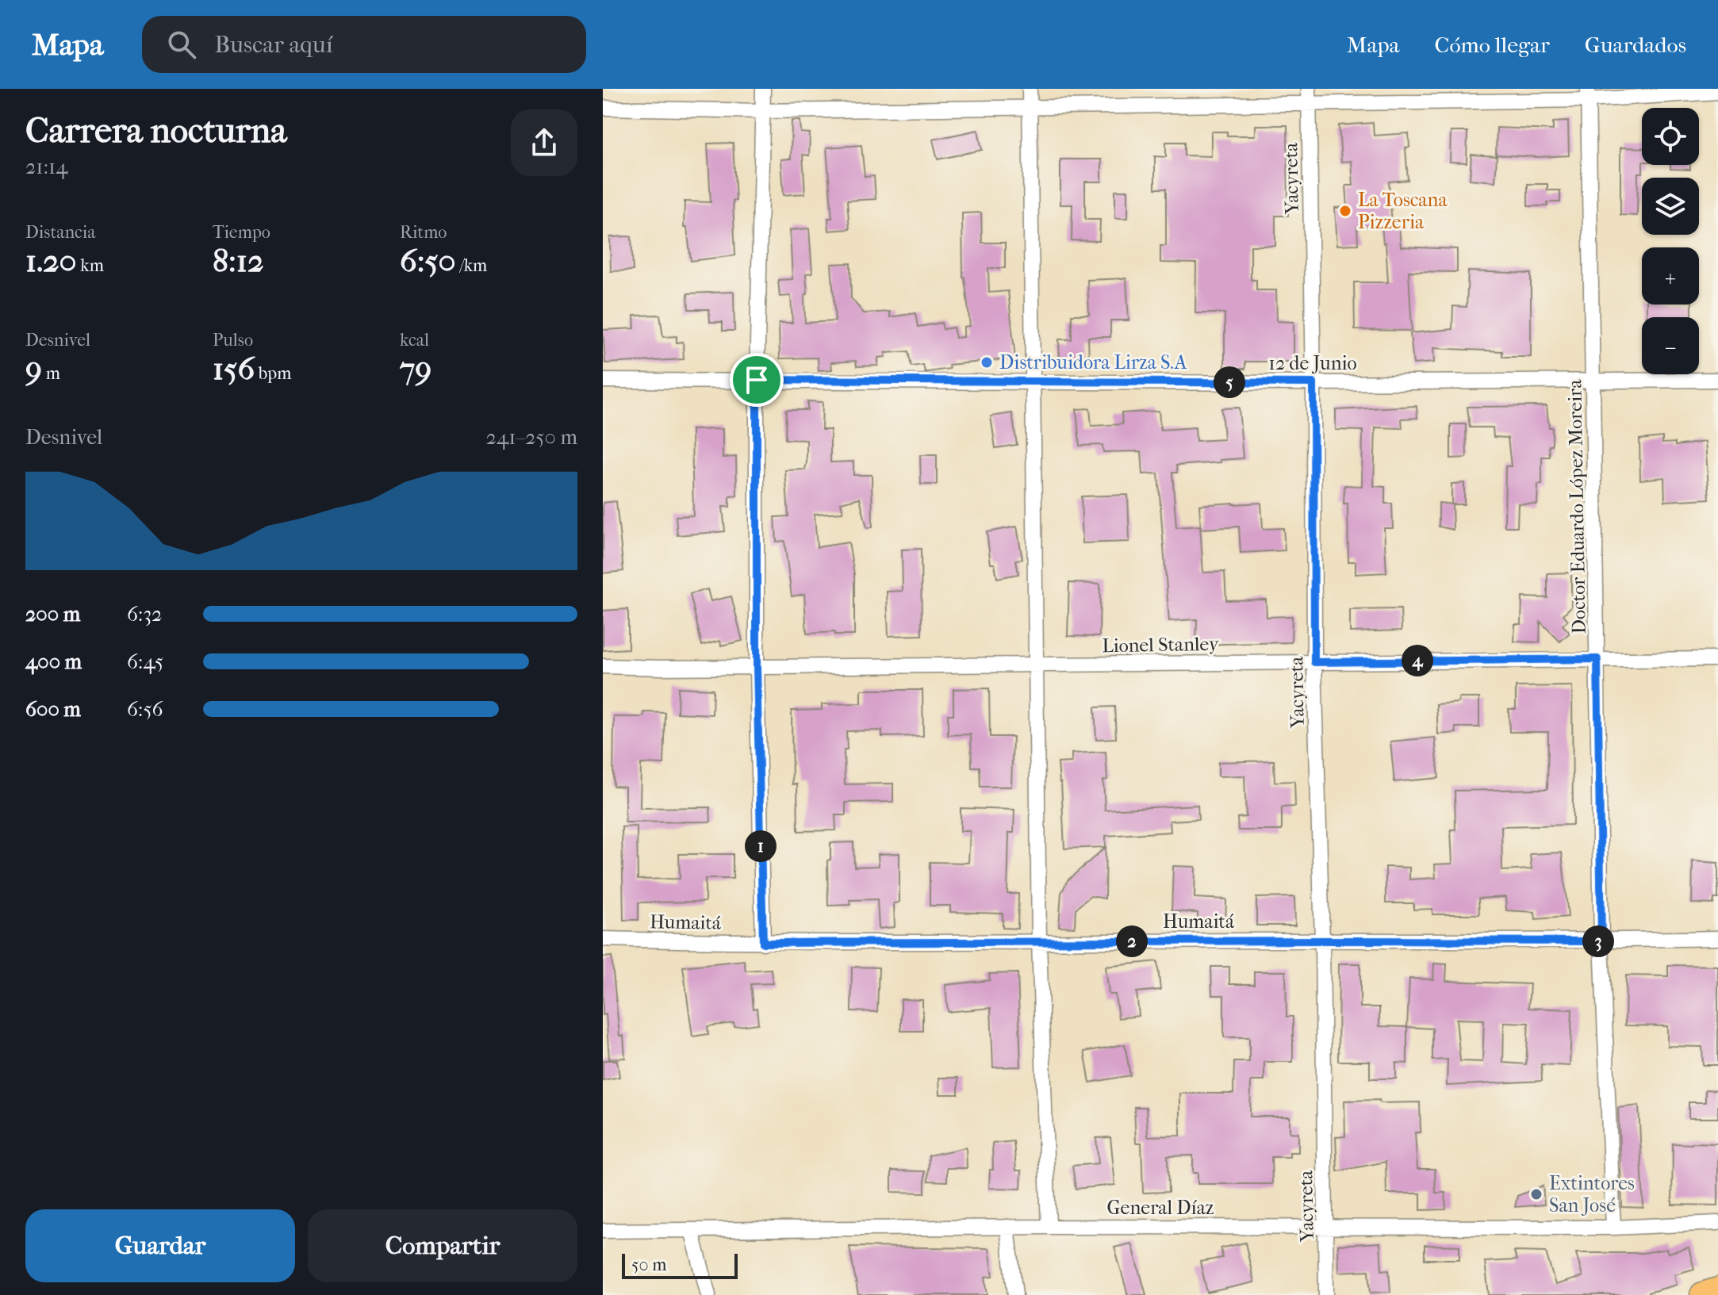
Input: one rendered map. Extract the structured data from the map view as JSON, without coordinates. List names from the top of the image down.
{
  "streets": {
    "street": [
      "Yacyreta",
      "12 de Junio",
      "Doctor Eduardo López Moreira",
      "Lionel Stanley",
      "Humaitá",
      "General Díaz"
    ]
  },
  "crossings": [
    ["Yacyreta", "12 de Junio"],
    ["Yacyreta", "Lionel Stanley"],
    ["Yacyreta", "Humaitá"],
    ["Yacyreta", "General Díaz"],
    ["12 de Junio", "Doctor Eduardo López Moreira"],
    ["Doctor Eduardo López Moreira", "Lionel Stanley"],
    ["Doctor Eduardo López Moreira", "Humaitá"],
    ["Doctor Eduardo López Moreira", "General Díaz"]
  ],
  "places": ["La Toscana Pizzeria", "Distribuidora Lirza S.A", "Extintores San José"],
  "scale_bar": "50 m",
  "page": {
    "header": "Mapa",
    "search": "Buscar aquí",
    "nav": ["Mapa", "Cómo llegar", "Guardados"],
    "heading": ["Carrera nocturna", "21:14"],
    "map_buttons": ["+", "−"],
    "stats": [
      ["Distancia", "1.20 km"],
      ["Tiempo", "8:12"],
      ["Ritmo", "6:50 /km"],
      ["Desnivel", "9 m"],
      ["Pulso", "156 bpm"],
      ["kcal", "79"]
    ],
    "pins": [
      "5",
      "4",
      "1",
      "2",
      "3"
    ],
    "chart": ["Desnivel", "241–250 m"],
    "list": [
      {
        "name": "200 m",
        "note": "6:32"
      },
      {
        "name": "400 m",
        "note": "6:45"
      },
      {
        "name": "600 m",
        "note": "6:56"
      }
    ],
    "buttons": ["Guardar", "Compartir"],
    "scale": "50 m"
  }
}
